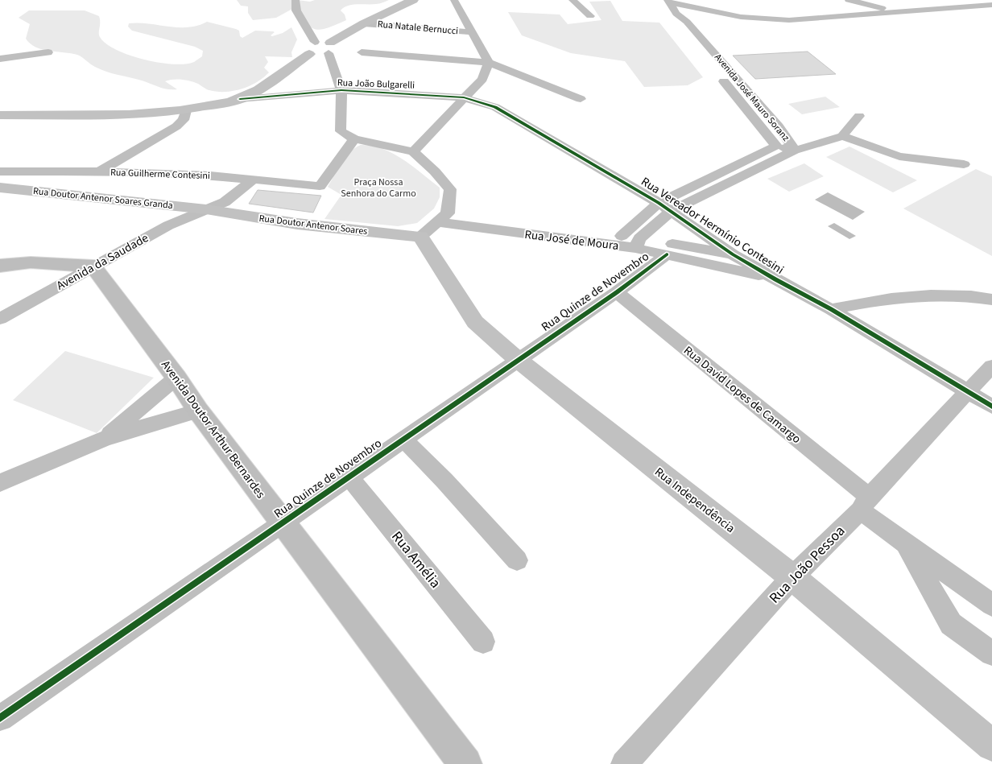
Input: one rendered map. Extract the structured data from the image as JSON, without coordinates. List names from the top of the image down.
{
  "streets": {
    "main road": [
      "Rua Doutor Antenor Soares Granda",
      "Rua Doutor Antenor Soares",
      "Avenida Doutor Arthur Bernardes",
      "Rua Independência"
    ],
    "street": [
      "Rua Natale Bernucci",
      "Rua João Bulgarelli",
      "Avenida José Mauro Soranz",
      "Rua Guilherme Contesini",
      "Rua Vereador Hermínio Contesini",
      "Rua José de Moura",
      "Avenida da Saudade",
      "Rua Quinze de Novembro",
      "Rua David Lopes de Camargo",
      "Rua Amélia",
      "Rua João Pessoa"
    ]
  },
  "crossings": [
    ["Rua João Bulgarelli", "Rua Vereador Hermínio Contesini"],
    ["Avenida José Mauro Soranz", "Rua Vereador Hermínio Contesini"],
    ["Avenida José Mauro Soranz", "Rua José de Moura"],
    ["Rua Guilherme Contesini", "Avenida da Saudade"],
    ["Rua Doutor Antenor Soares Granda", "Rua Doutor Antenor Soares"],
    ["Rua Doutor Antenor Soares Granda", "Avenida da Saudade"],
    ["Rua Doutor Antenor Soares", "Avenida da Saudade"],
    ["Rua Doutor Antenor Soares", "Rua Independência"],
    ["Rua Vereador Hermínio Contesini", "Rua José de Moura"],
    ["Rua Vereador Hermínio Contesini", "Rua João Pessoa"],
    ["Rua José de Moura", "Rua Quinze de Novembro"],
    ["Avenida da Saudade", "Avenida Doutor Arthur Bernardes"],
    ["Rua Quinze de Novembro", "Rua David Lopes de Camargo"],
    ["Rua Quinze de Novembro", "Avenida Doutor Arthur Bernardes"],
    ["Rua Quinze de Novembro", "Rua Independência"],
    ["Rua Quinze de Novembro", "Rua Amélia"],
    ["Rua David Lopes de Camargo", "Rua João Pessoa"],
    ["Rua Independência", "Rua João Pessoa"]
  ],
  "parks": ["Praça Nossa Senhora do Carmo"]
}
